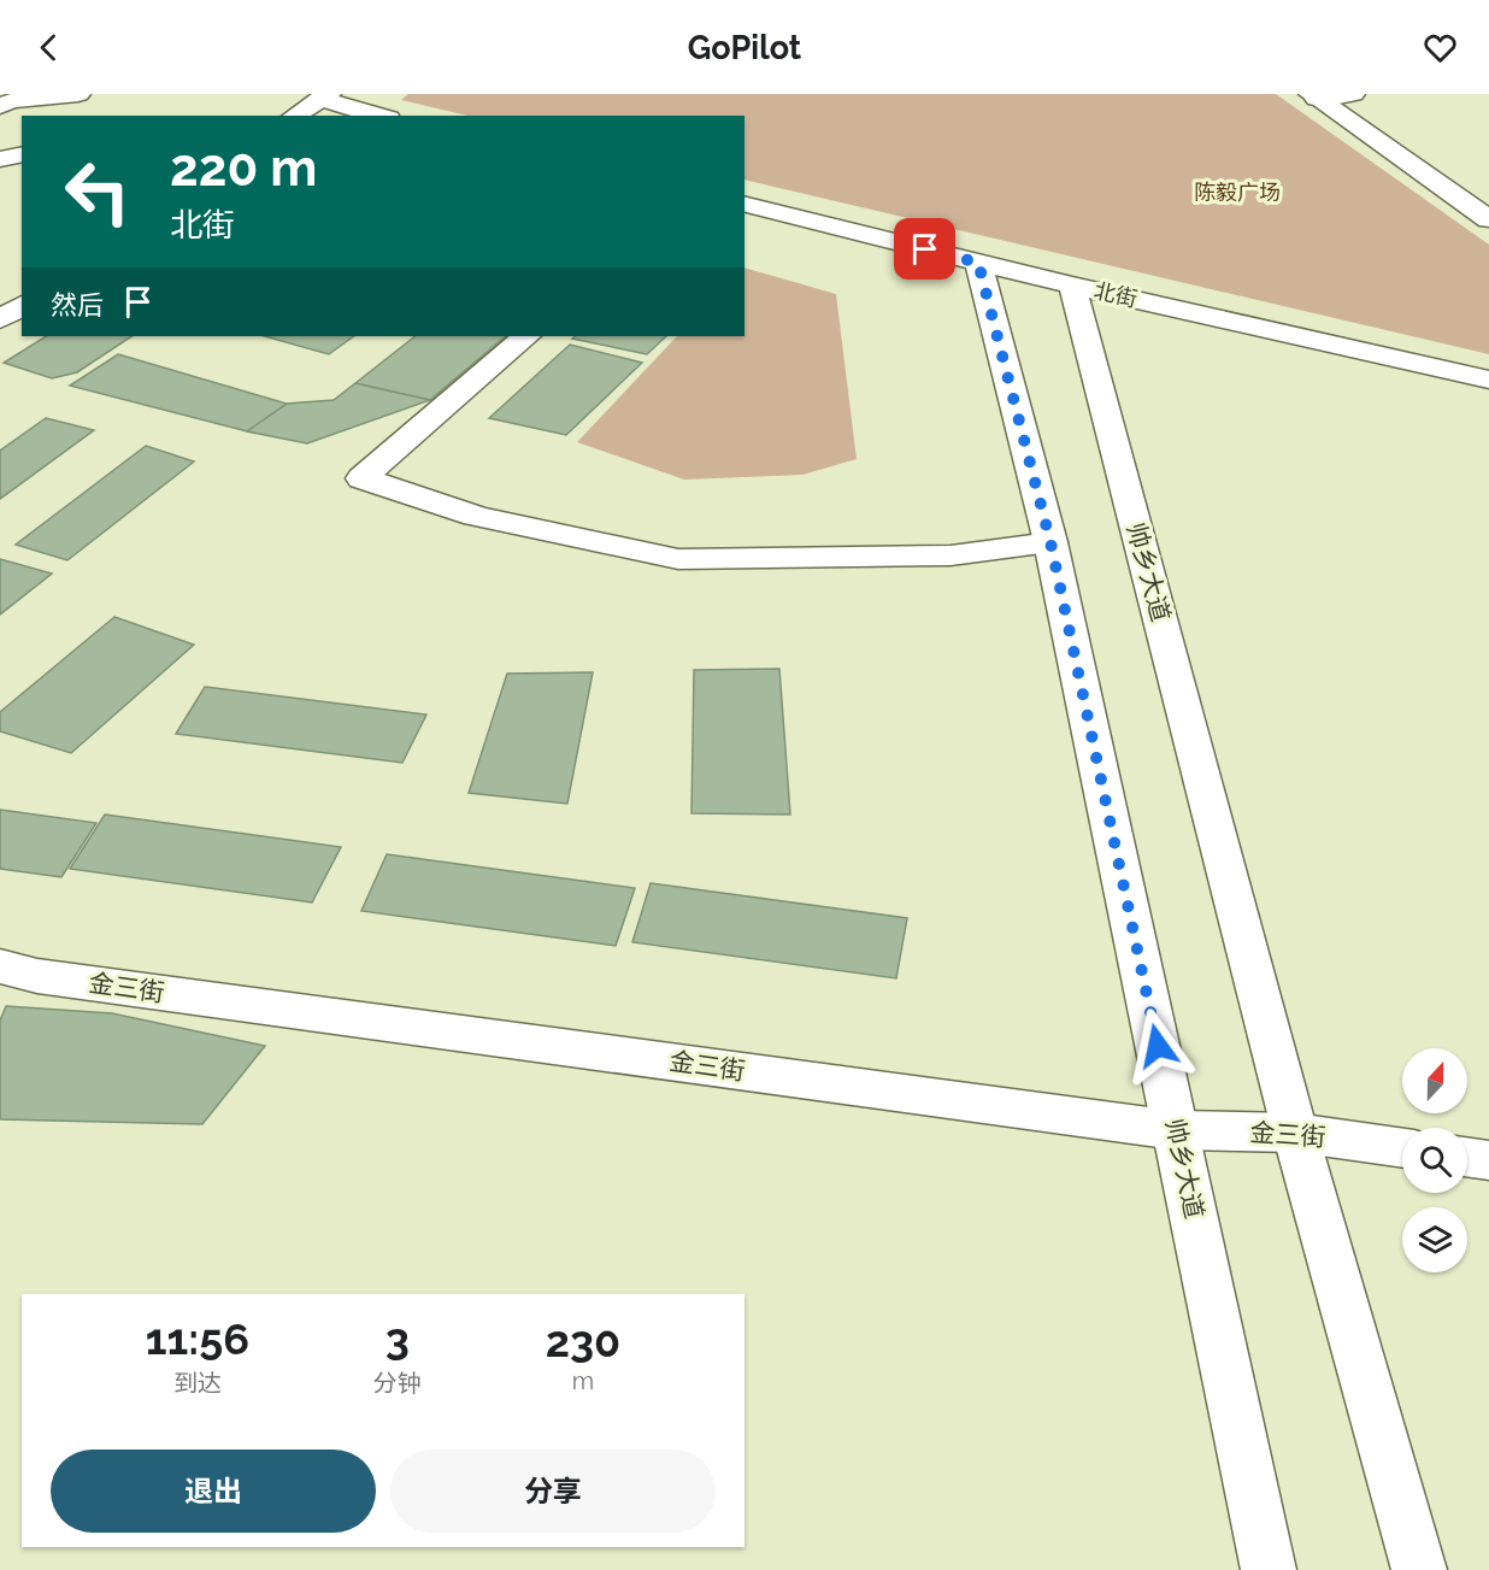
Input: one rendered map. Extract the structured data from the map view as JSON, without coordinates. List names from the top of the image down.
{
  "streets": {
    "main road": ["北街", "帅乡大道", "金三街"]
  },
  "crossings": [
    ["北街", "帅乡大道"],
    ["帅乡大道", "金三街"]
  ],
  "parks": ["陈毅广场"],
  "north": "top",
  "page": {
    "header": "GoPilot",
    "turn": ["220 m", "北街"],
    "then": "然后",
    "eta": [
      "11:56",
      "到达",
      "3",
      "分钟",
      "230",
      "m"
    ],
    "buttons": ["退出", "分享"]
  }
}
